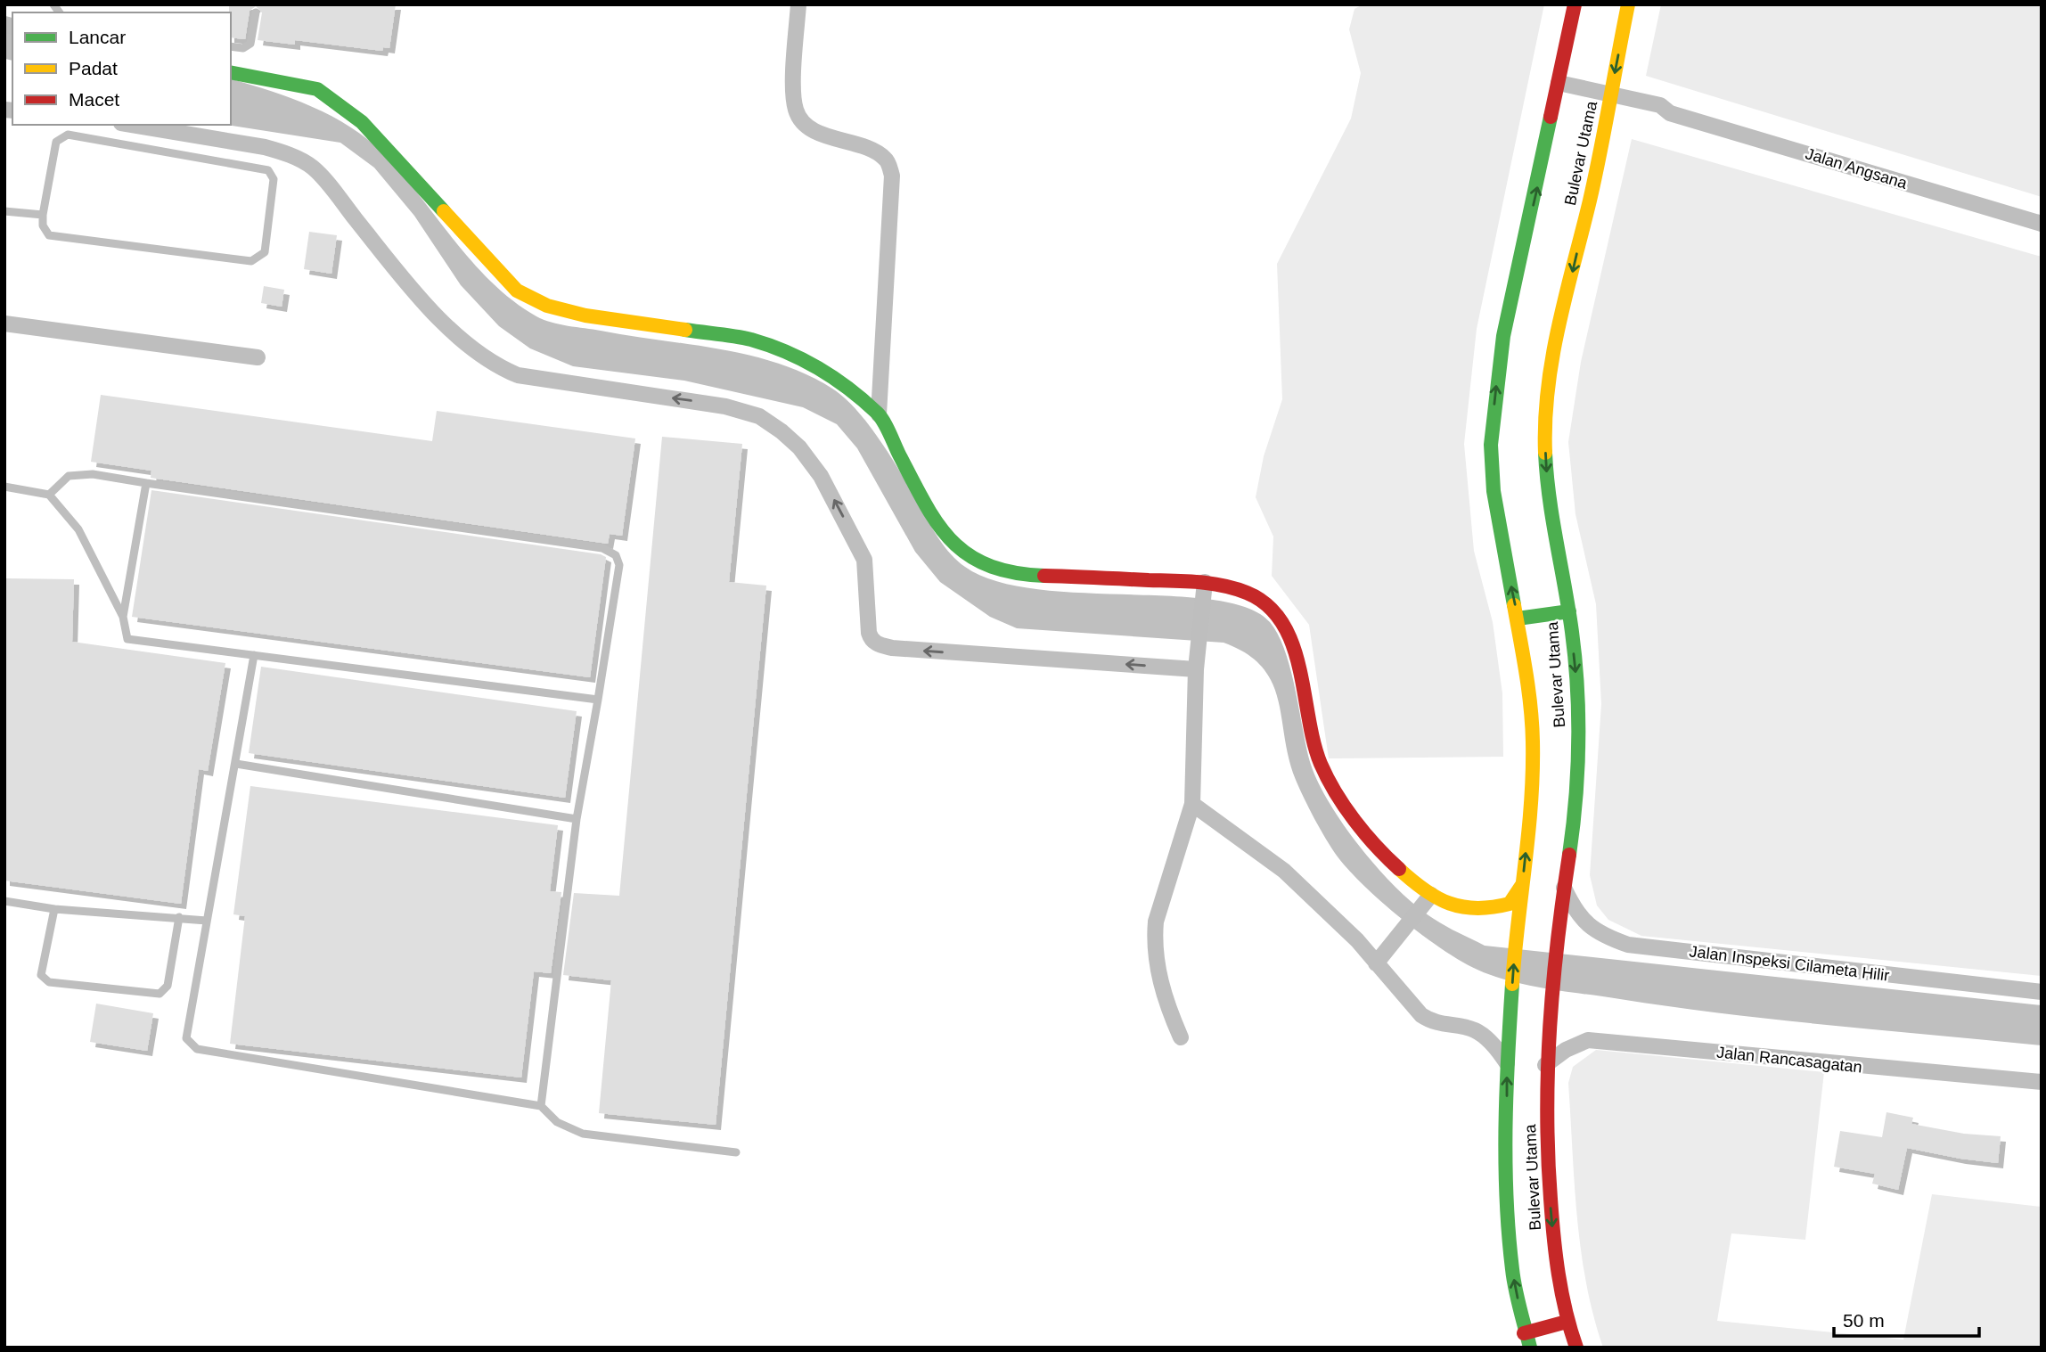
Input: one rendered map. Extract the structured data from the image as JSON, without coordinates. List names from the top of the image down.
{
  "streets": {
    "main road": ["Bulevar Utama"],
    "street": ["Jalan Angsana", "Jalan Inspeksi Cilameta Hilir", "Jalan Rancasagatan"]
  },
  "crossings": [
    ["Bulevar Utama", "Jalan Angsana"],
    ["Bulevar Utama", "Jalan Inspeksi Cilameta Hilir"],
    ["Bulevar Utama", "Jalan Rancasagatan"]
  ],
  "legend": ["Lancar", "Padat", "Macet"],
  "scale_bar": "50 m"
}
